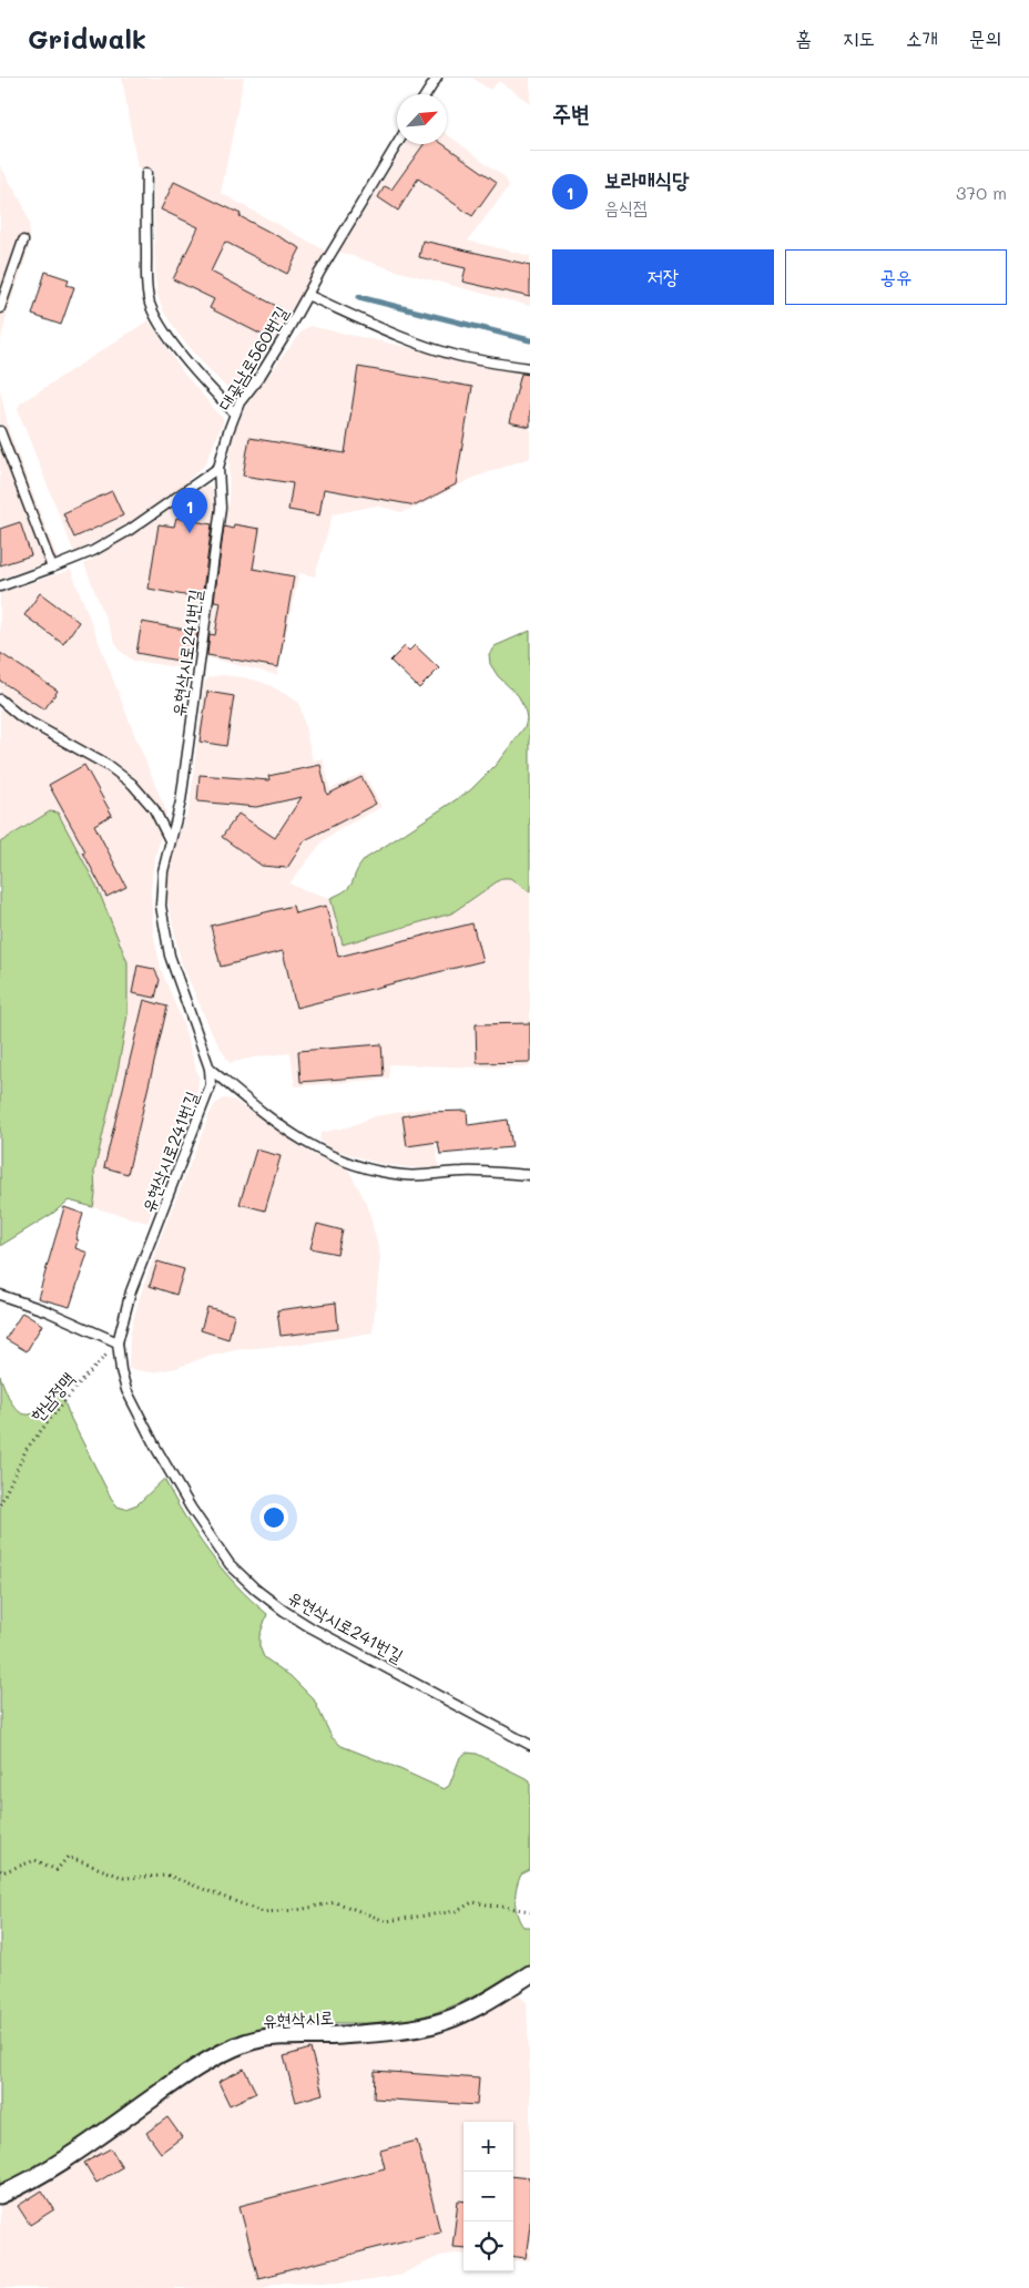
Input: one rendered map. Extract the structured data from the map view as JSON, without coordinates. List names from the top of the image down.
{
  "streets": {
    "street": ["유현삭시로"],
    "lane": ["대곶남로560번길", "유현삭시로241번길"],
    "path": ["한남정맥"]
  },
  "crossings": [
    ["대곶남로560번길", "유현삭시로241번길"],
    ["유현삭시로241번길", "한남정맥"]
  ],
  "north": "top right",
  "page": {
    "header": "Gridwalk",
    "nav": [
      "홈",
      "지도",
      "소개",
      "문의"
    ],
    "heading": "주변",
    "list": [
      {
        "mark": "1",
        "name": "보라매식당",
        "note": "음식점",
        "value": "370 m"
      }
    ],
    "buttons": ["저장", "공유"],
    "pins": "1",
    "map_buttons": ["+", "−"]
  }
}
